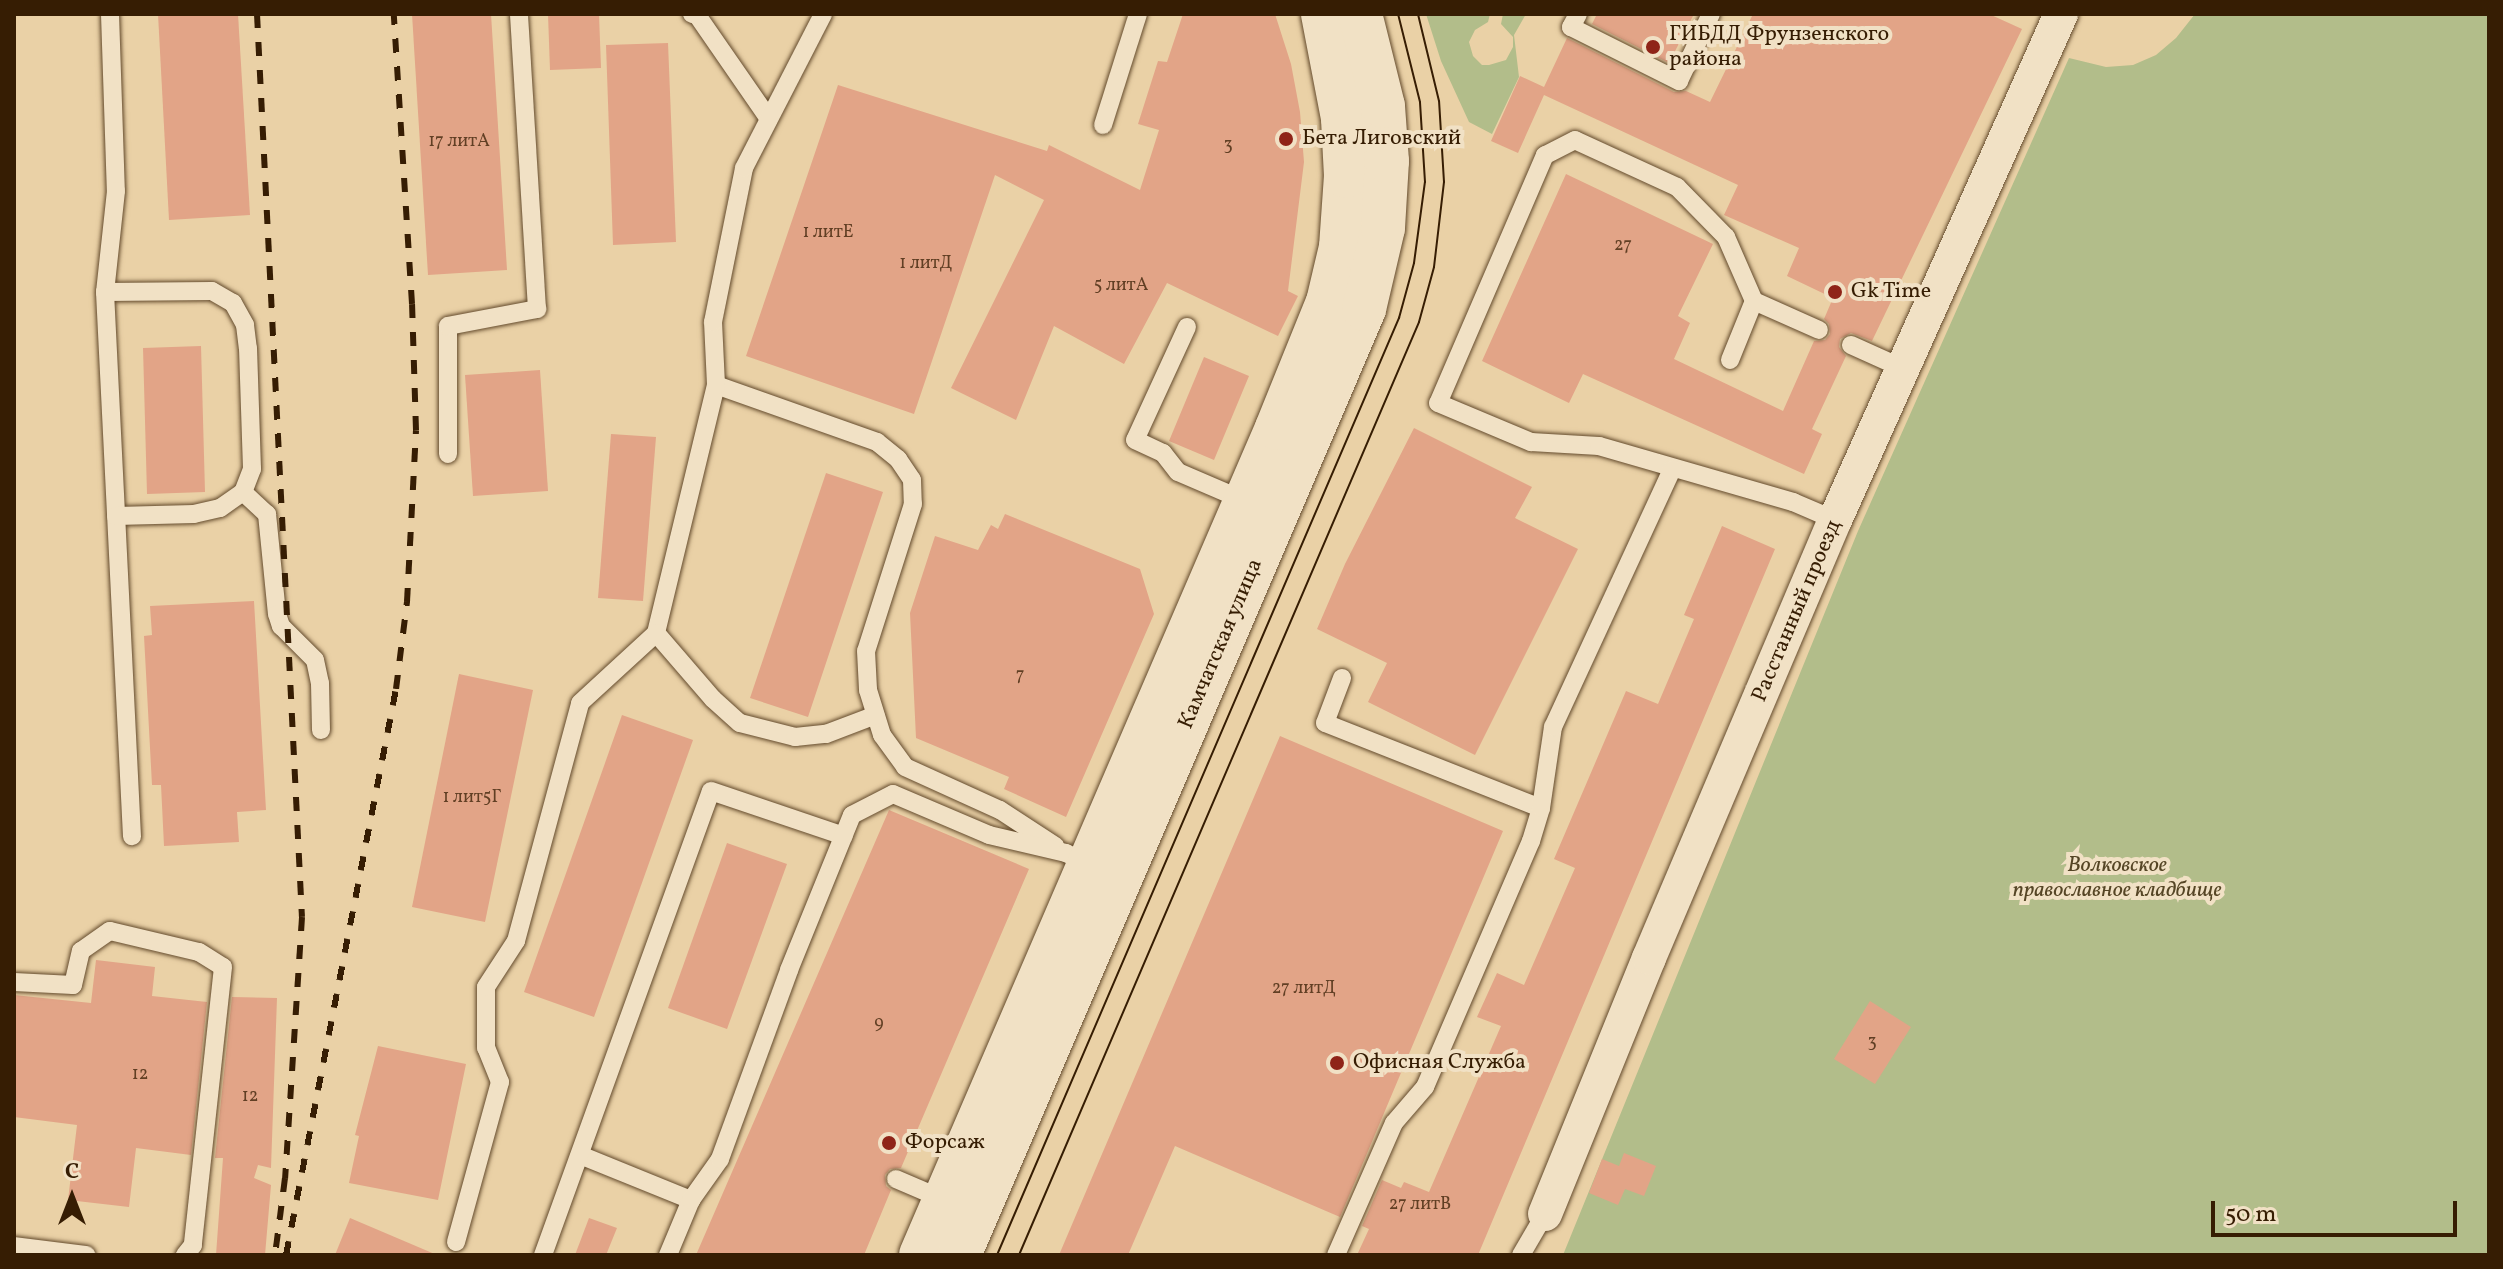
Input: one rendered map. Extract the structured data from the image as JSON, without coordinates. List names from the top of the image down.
{
  "streets": {
    "main road": ["Камчатская улица"],
    "street": ["Расстанный проезд"]
  },
  "parks": ["Волковское православное кладбище"],
  "places": [
    "ГИБДД Фрунзенского района",
    "Бета Лиговский",
    "Gk Time",
    "Офисная Служба",
    "Форсаж"
  ],
  "house_numbers": [
    "17 литА",
    "3",
    "1 литЕ",
    "27",
    "1 литД",
    "5 литА",
    "7",
    "1 лит5Г",
    "27 литД",
    "9",
    "3",
    "12",
    "12",
    "27 литВ"
  ],
  "scale_bar": "50 m",
  "north": "top"
}
